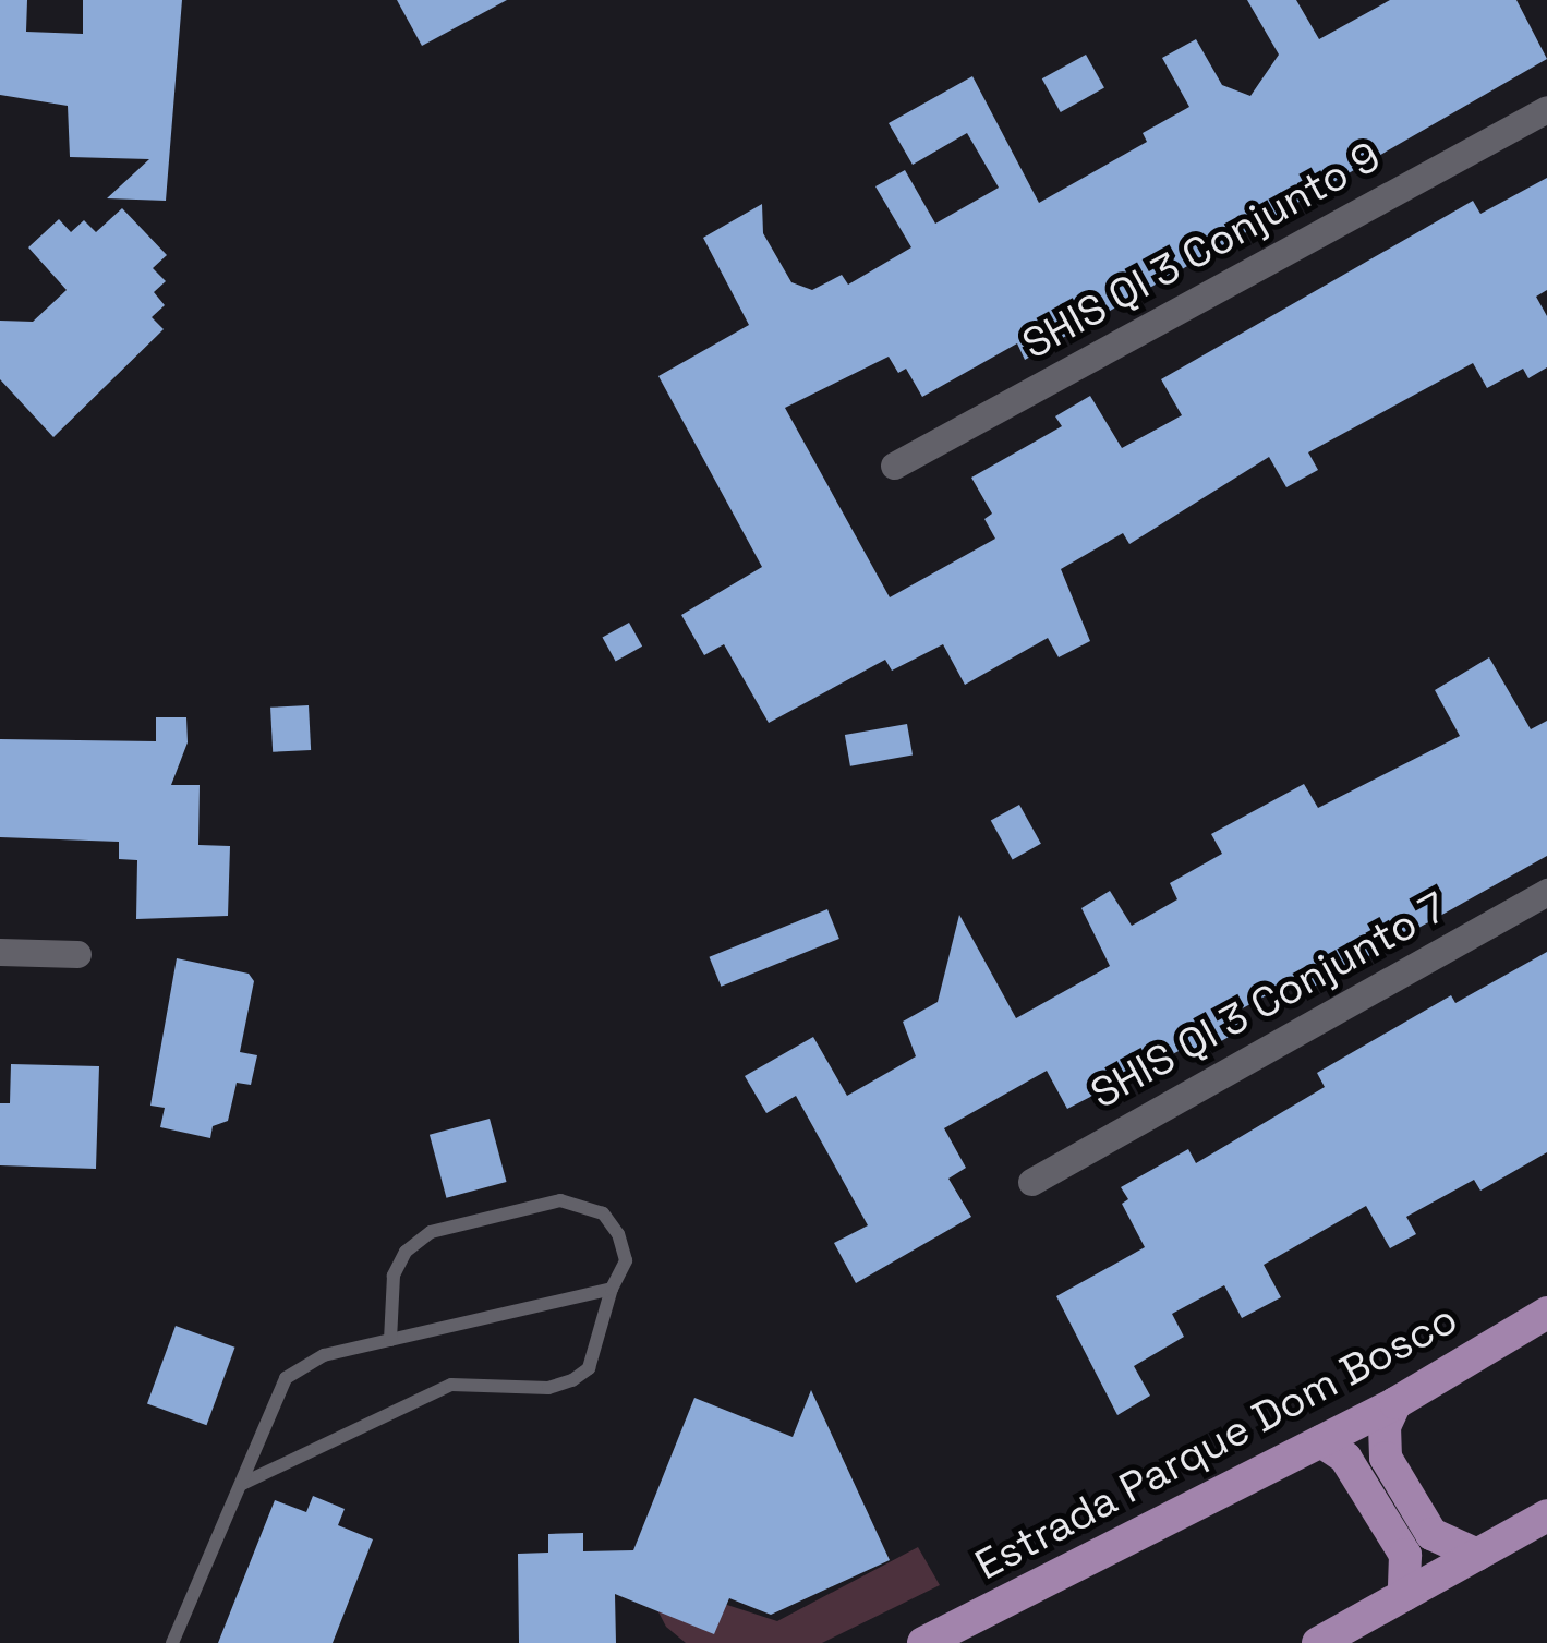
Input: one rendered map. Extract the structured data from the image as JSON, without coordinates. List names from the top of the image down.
{
  "streets": {
    "main road": ["Estrada Parque Dom Bosco"],
    "street": ["SHIS QI 3 Conjunto 9", "SHIS QI 3 Conjunto 7"]
  }
}
